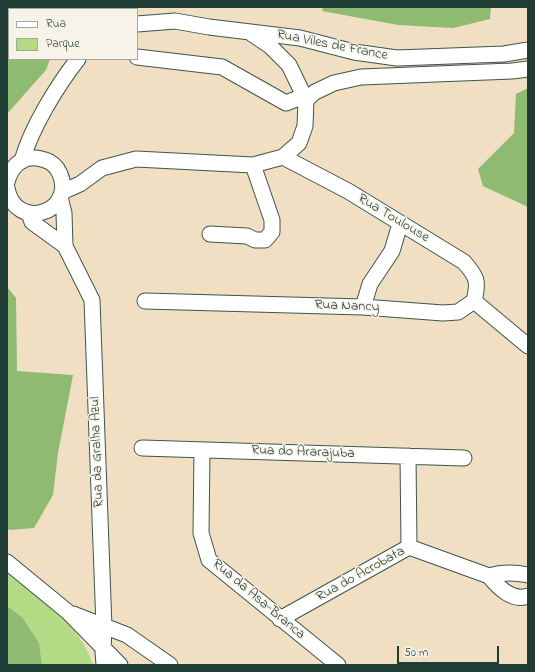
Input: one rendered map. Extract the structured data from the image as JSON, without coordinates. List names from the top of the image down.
{
  "streets": {
    "street": [
      "Rua Viles de France",
      "Rua Toulouse",
      "Rua Nancy",
      "Rua da Gralha Azul",
      "Rua do Ararajuba",
      "Rua do Acrobata",
      "Rua da Asa-Branca"
    ]
  },
  "crossings": [
    ["Rua Toulouse", "Rua Nancy"],
    ["Rua do Ararajuba", "Rua da Asa-Branca"],
    ["Rua do Acrobata", "Rua da Asa-Branca"]
  ],
  "legend": ["Rua", "Parque"],
  "scale_bar": "50 m"
}
